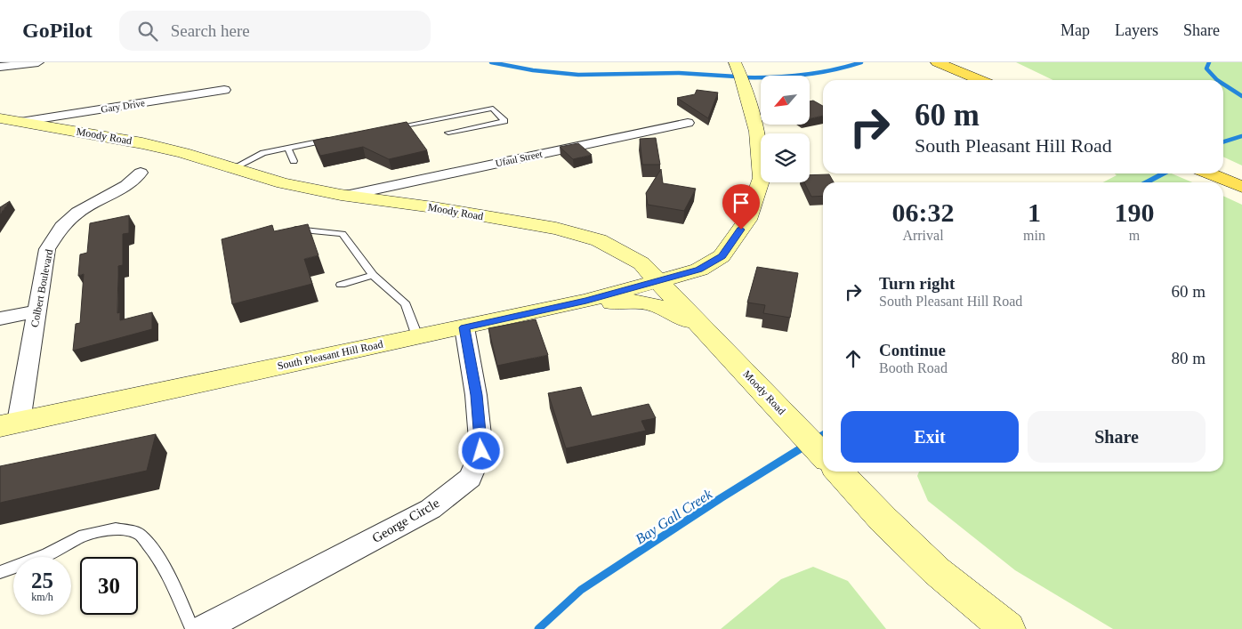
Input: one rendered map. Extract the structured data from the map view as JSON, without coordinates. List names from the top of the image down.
{
  "streets": {
    "street": [
      "Gary Drive",
      "Moody Road",
      "Ufaul Street",
      "Colbert Boulevard",
      "South Pleasant Hill Road",
      "George Circle"
    ]
  },
  "crossings": [
    ["Gary Drive", "Moody Road"],
    ["Moody Road", "Ufaul Street"],
    ["Moody Road", "South Pleasant Hill Road"],
    ["Colbert Boulevard", "South Pleasant Hill Road"],
    ["South Pleasant Hill Road", "George Circle"]
  ],
  "water": ["Bay Gall Creek"],
  "north": "bottom left",
  "page": {
    "header": "GoPilot",
    "search": "Search here",
    "nav": ["Map", "Layers", "Share"],
    "turn": ["60 m", "South Pleasant Hill Road"],
    "eta": [
      "06:32",
      "Arrival",
      "1",
      "min",
      "190",
      "m"
    ],
    "list": [
      {
        "name": "Turn right",
        "note": "South Pleasant Hill Road",
        "value": "60 m"
      },
      {
        "name": "Continue",
        "note": "Booth Road",
        "value": "80 m"
      }
    ],
    "buttons": ["Exit", "Share"],
    "speed": "25 km/h",
    "limit": "30"
  }
}
